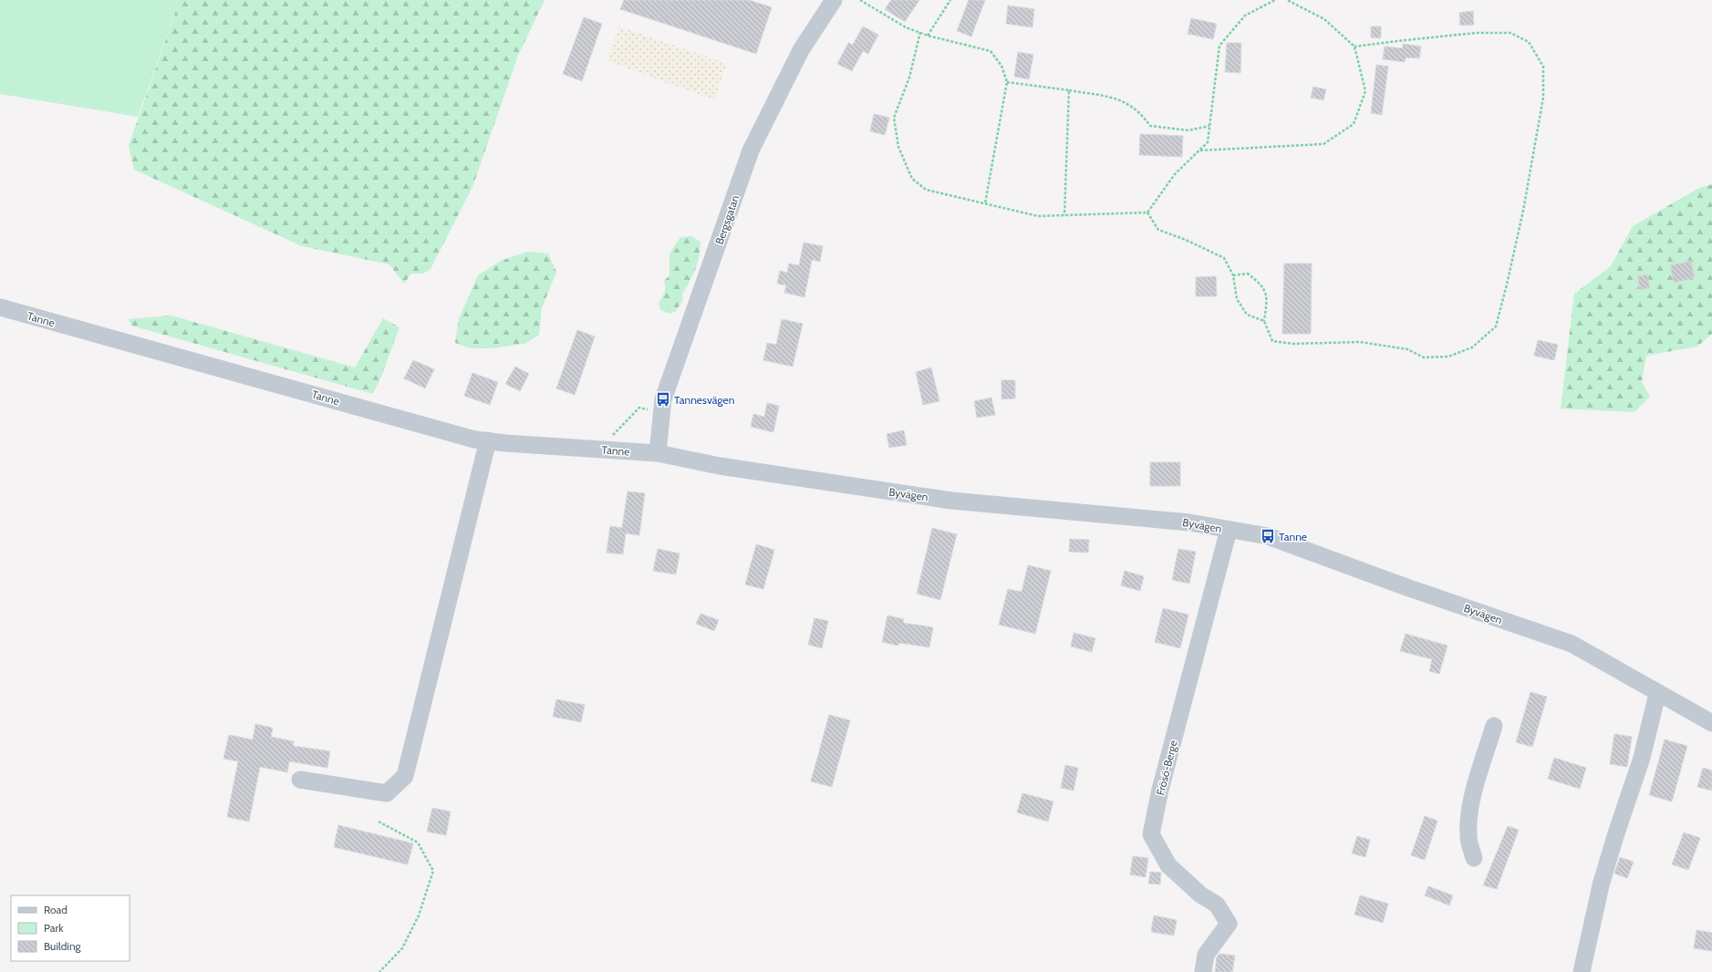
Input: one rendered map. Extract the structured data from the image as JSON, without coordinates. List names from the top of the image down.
{
  "streets": {
    "street": [
      "Bergsgatan",
      "Tanne",
      "Byvägen",
      "Frösö-Berge"
    ]
  },
  "crossings": [
    ["Bergsgatan", "Tanne"],
    ["Bergsgatan", "Byvägen"],
    ["Tanne", "Byvägen"],
    ["Byvägen", "Frösö-Berge"]
  ],
  "places": {
    "bus stop": ["Tannesvägen", "Tanne"]
  },
  "legend": ["Road", "Park", "Building"]
}
